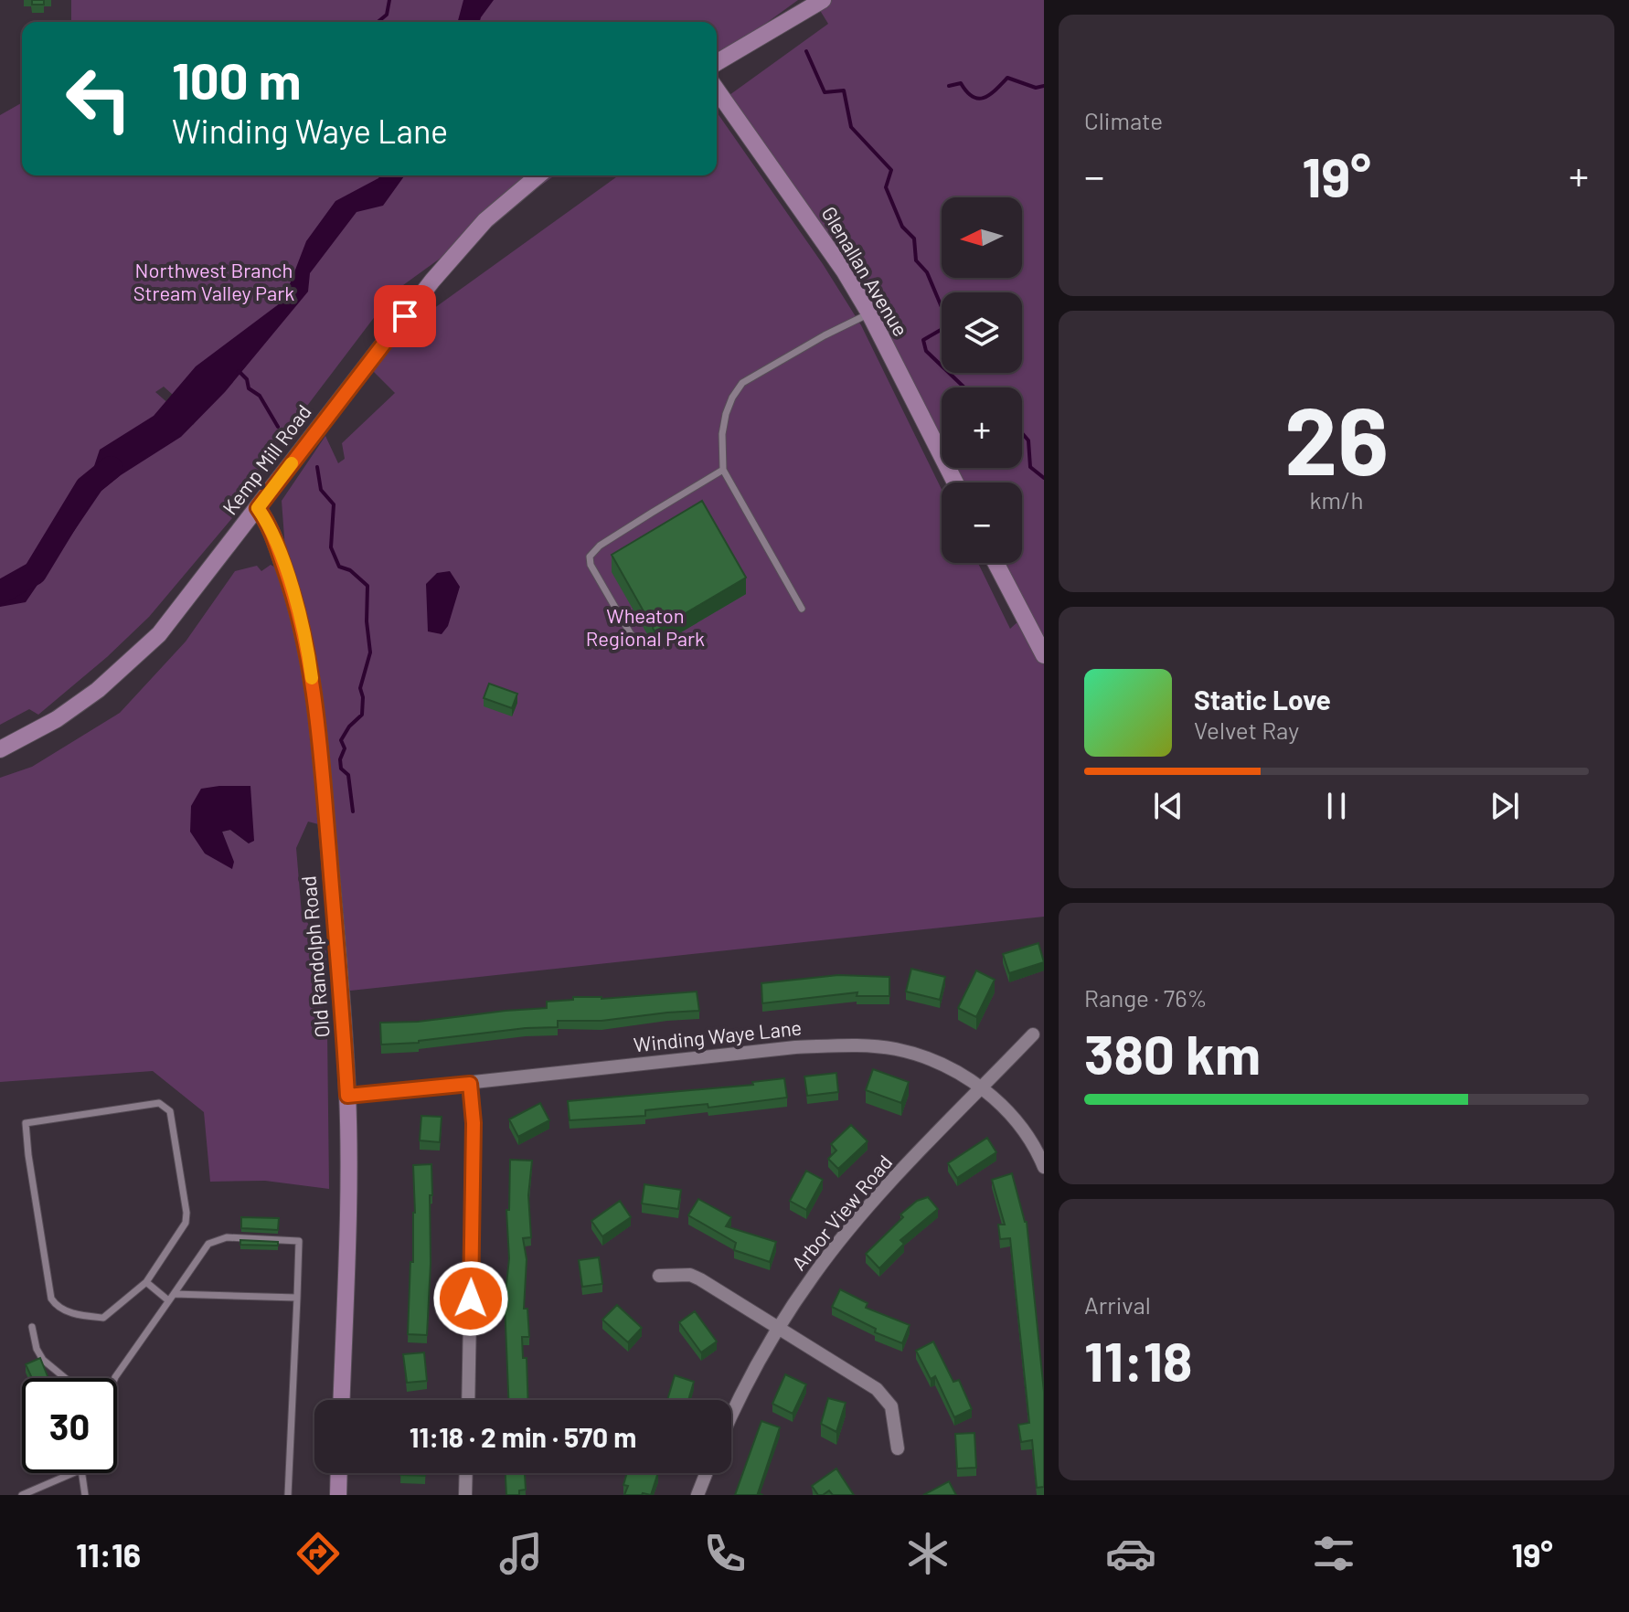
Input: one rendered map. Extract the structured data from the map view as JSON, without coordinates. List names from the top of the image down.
{
  "streets": {
    "street": [
      "Glenallan Avenue",
      "Kemp Mill Road",
      "Old Randolph Road",
      "Winding Waye Lane",
      "Arbor View Road"
    ]
  },
  "crossings": [
    ["Kemp Mill Road", "Old Randolph Road"],
    ["Old Randolph Road", "Winding Waye Lane"],
    ["Winding Waye Lane", "Arbor View Road"]
  ],
  "parks": ["Northwest Branch Stream Valley Park", "Wheaton Regional Park"],
  "north": "left",
  "page": {
    "tile": [
      "Climate",
      ["26", "km/h"],
      ["Range · 76%", "380 km"],
      ["Arrival", "11:18"]
    ],
    "turn": ["100 m", "Winding Waye Lane"],
    "heat": ["−", "19°", "+"],
    "map_buttons": ["+", "−"],
    "song": ["Static Love", "Velvet Ray"],
    "limit": "30",
    "trip": "11:18 · 2 min · 570 m",
    "tabs": ["11:16", "19°"]
  }
}
